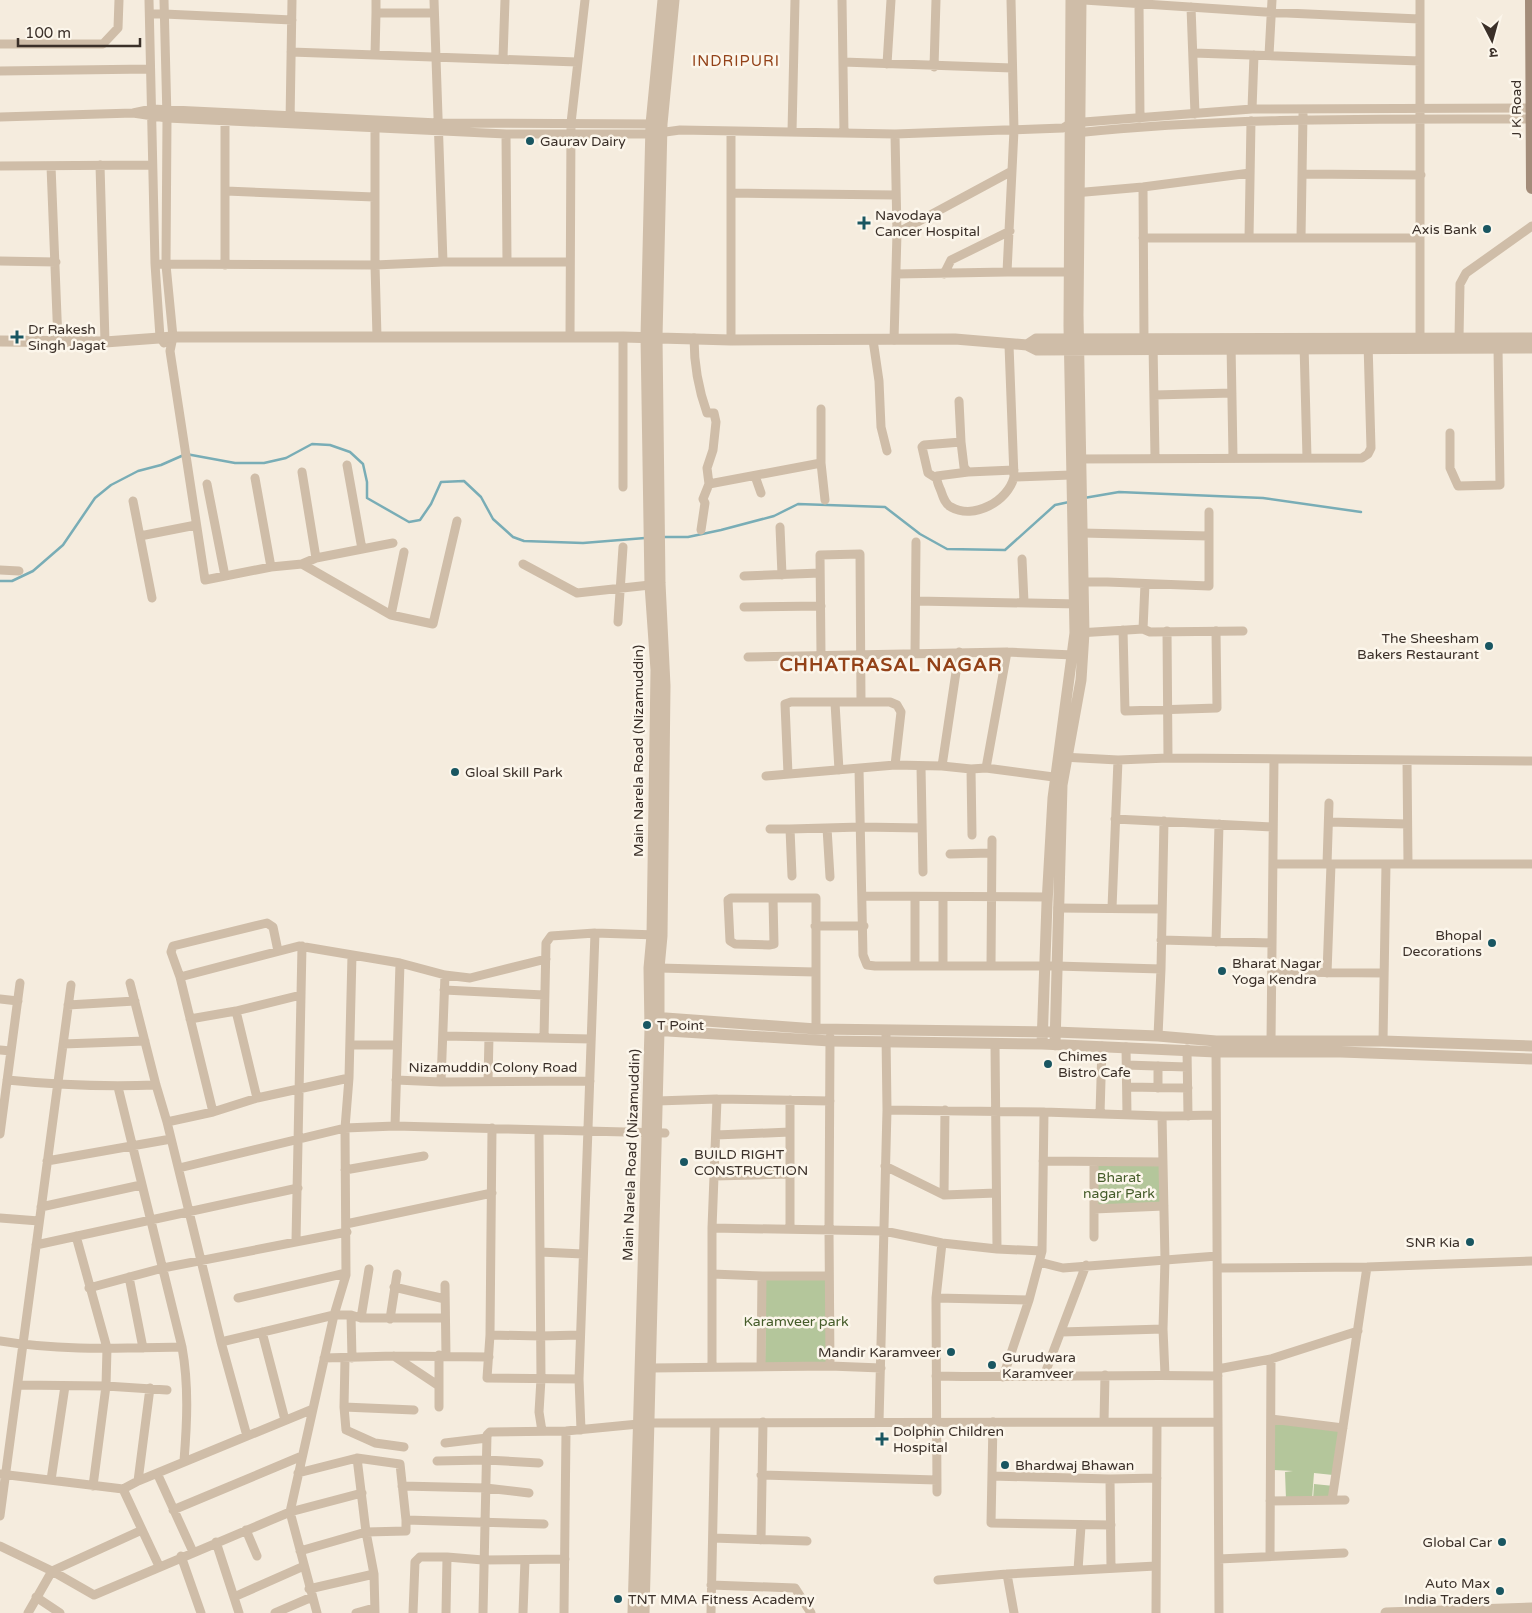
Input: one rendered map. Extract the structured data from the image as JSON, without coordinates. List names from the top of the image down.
{
  "streets": {
    "main road": ["J K Road"],
    "street": ["Main Narela Road (Nizamuddin)", "Nizamuddin Colony Road"]
  },
  "districts": ["INDRIPURI", "CHHATRASAL NAGAR"],
  "parks": ["Bharat nagar Park", "Karamveer park"],
  "places": {
    "other": [
      "Gaurav Dairy",
      "Axis Bank",
      "The Sheesham Bakers Restaurant",
      "Gloal Skill Park",
      "Bhopal Decorations",
      "Bharat Nagar Yoga Kendra",
      "T Point",
      "Chimes Bistro Cafe",
      "BUILD RIGHT CONSTRUCTION",
      "SNR Kia",
      "Mandir Karamveer",
      "Gurudwara Karamveer",
      "Bhardwaj Bhawan",
      "Global Car",
      "Auto Max India Traders",
      "TNT MMA Fitness Academy"
    ],
    "health": ["Navodaya Cancer Hospital", "Dr Rakesh Singh Jagat", "Dolphin Children Hospital"]
  },
  "scale_bar": "100 m",
  "north": "bottom"
}
